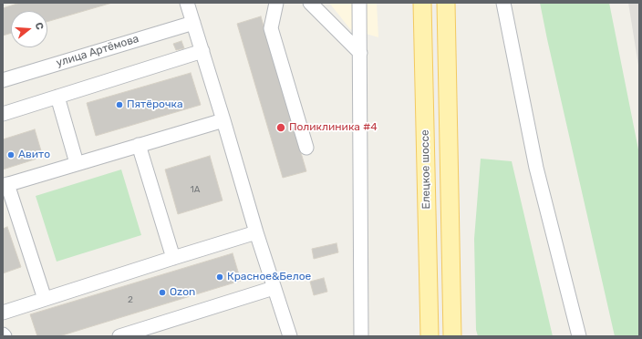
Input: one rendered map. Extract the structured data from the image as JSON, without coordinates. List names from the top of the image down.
{
  "streets": {
    "main road": ["Елецкое шоссе"],
    "street": ["улица Артёмова"]
  },
  "places": [
    "Пятёрочка",
    "Поликлиника #4",
    "Авито",
    "Красное&Белое",
    "Ozon"
  ],
  "house_numbers": ["1А", "2"],
  "north": "right"
}
